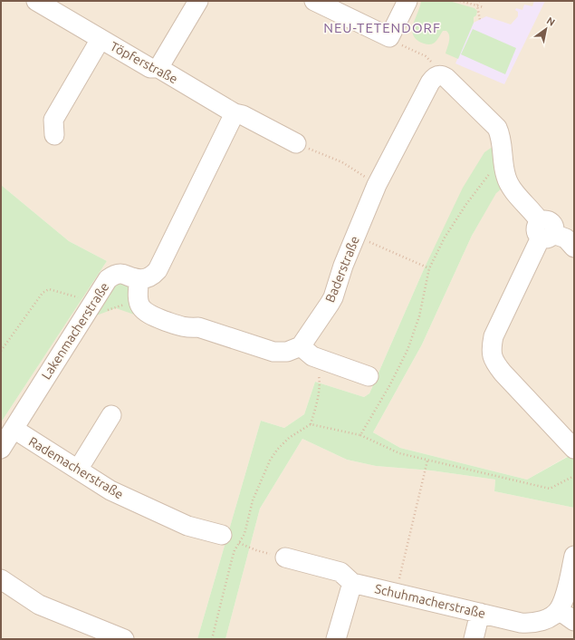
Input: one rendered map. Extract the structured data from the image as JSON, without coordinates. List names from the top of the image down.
{
  "streets": {
    "street": [
      "Töpferstraße",
      "Baderstraße",
      "Lakenmacherstraße",
      "Rademacherstraße",
      "Schuhmacherstraße"
    ]
  },
  "crossings": [
    ["Lakenmacherstraße", "Rademacherstraße"]
  ],
  "districts": ["NEU-TETENDORF"],
  "north": "top right"
}
